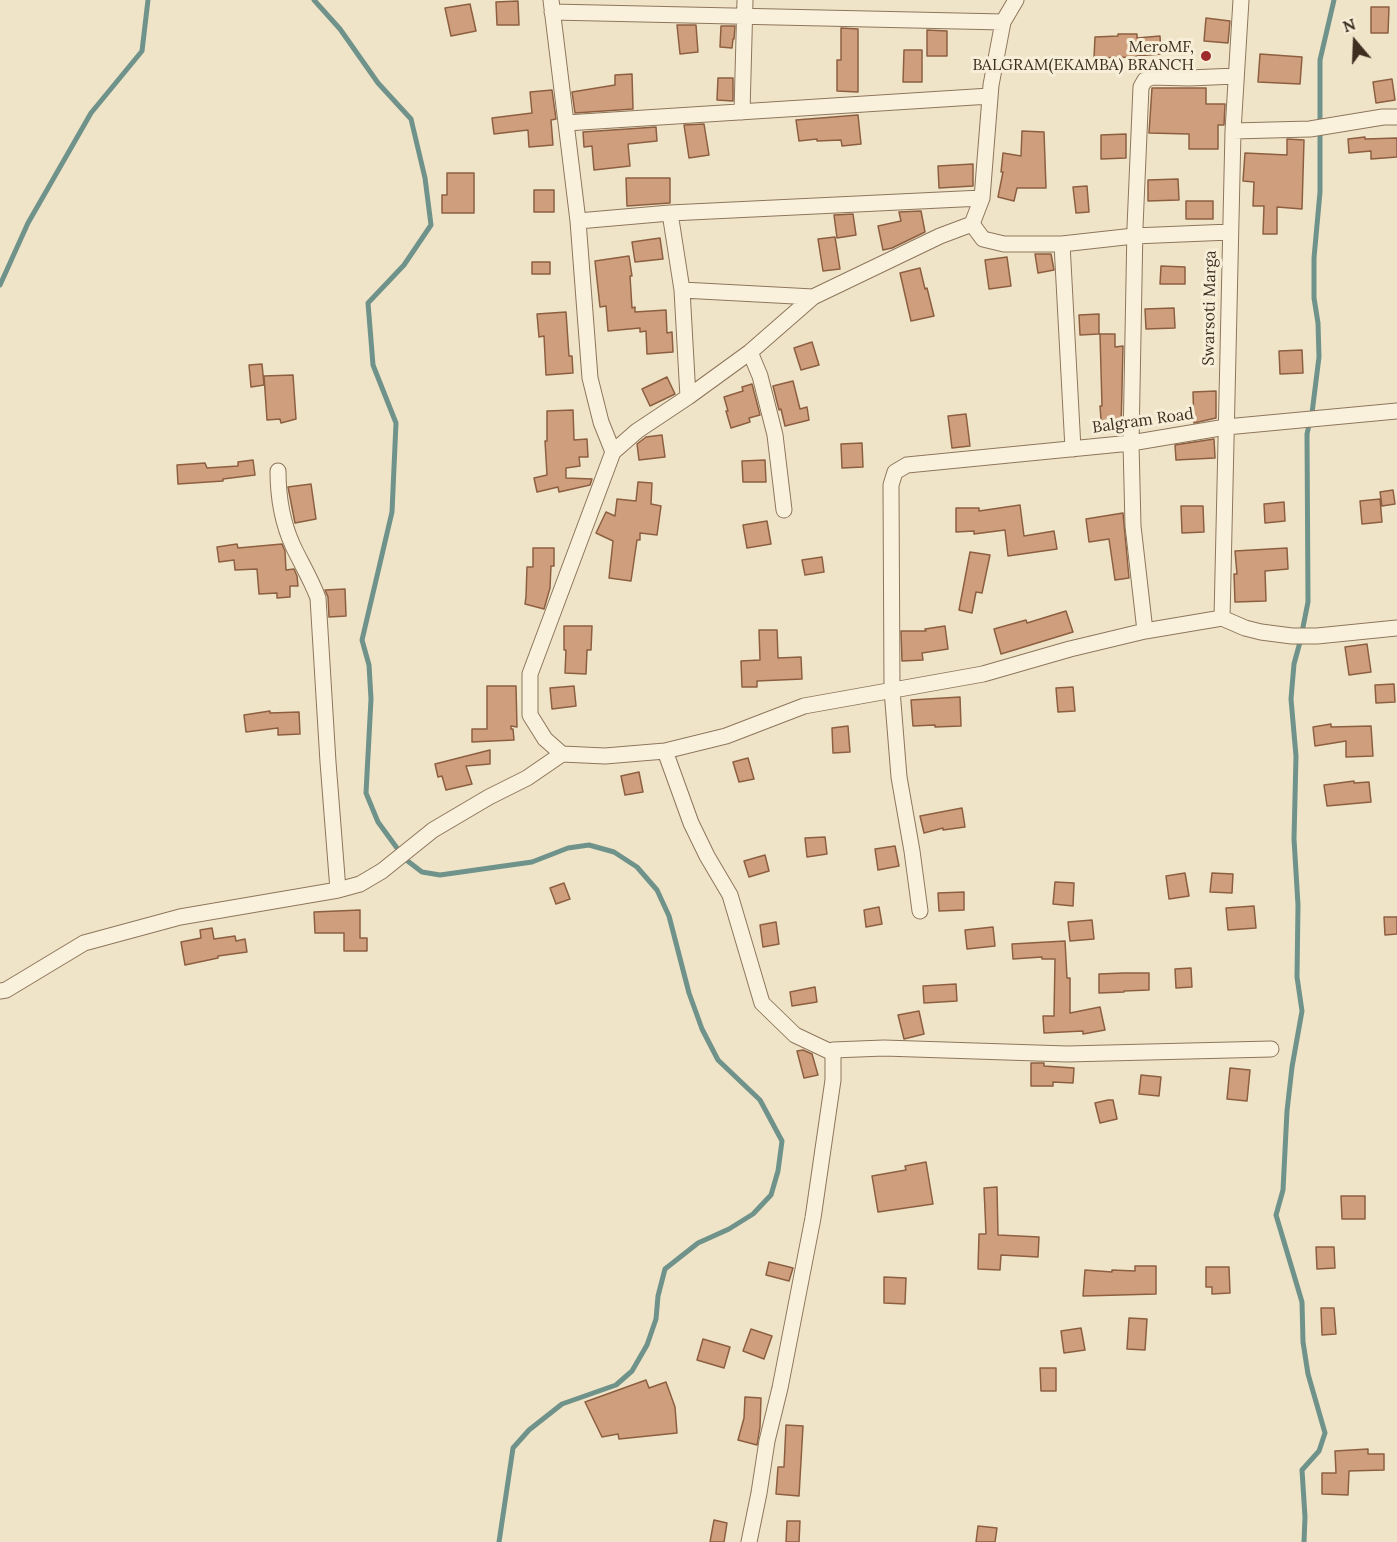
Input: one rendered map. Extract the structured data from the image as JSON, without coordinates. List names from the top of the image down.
{
  "streets": {
    "street": ["Swarsoti Marga", "Balgram Road"]
  },
  "crossings": [
    ["Swarsoti Marga", "Balgram Road"]
  ],
  "places": ["MeroMF, BALGRAM(EKAMBA) BRANCH"],
  "north": "top"
}
